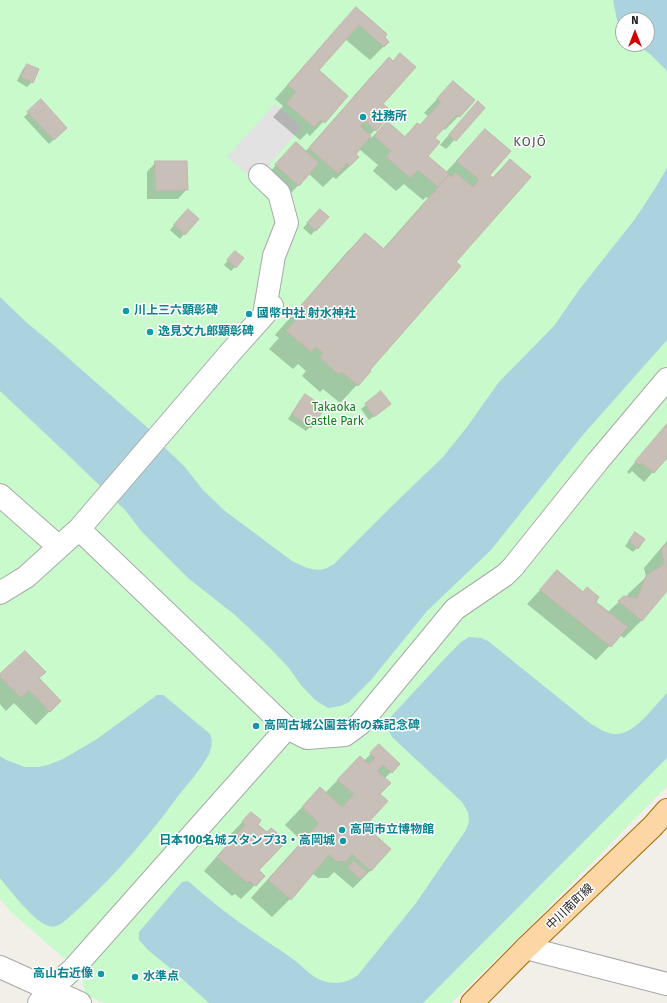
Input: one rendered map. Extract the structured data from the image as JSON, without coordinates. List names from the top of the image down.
{
  "streets": {
    "main road": ["中川南町線"]
  },
  "districts": ["KOJŌ"],
  "parks": ["Takaoka Castle Park"],
  "places": [
    "社務所",
    "川上三六顕彰碑",
    "國幣中社 射水神社",
    "逸見文九郎顕彰碑",
    "高岡古城公園芸術の森記念碑",
    "高岡市立博物館",
    "日本100名城スタンプ33・高岡城",
    "高山右近像",
    "水準点"
  ],
  "north": "top"
}
